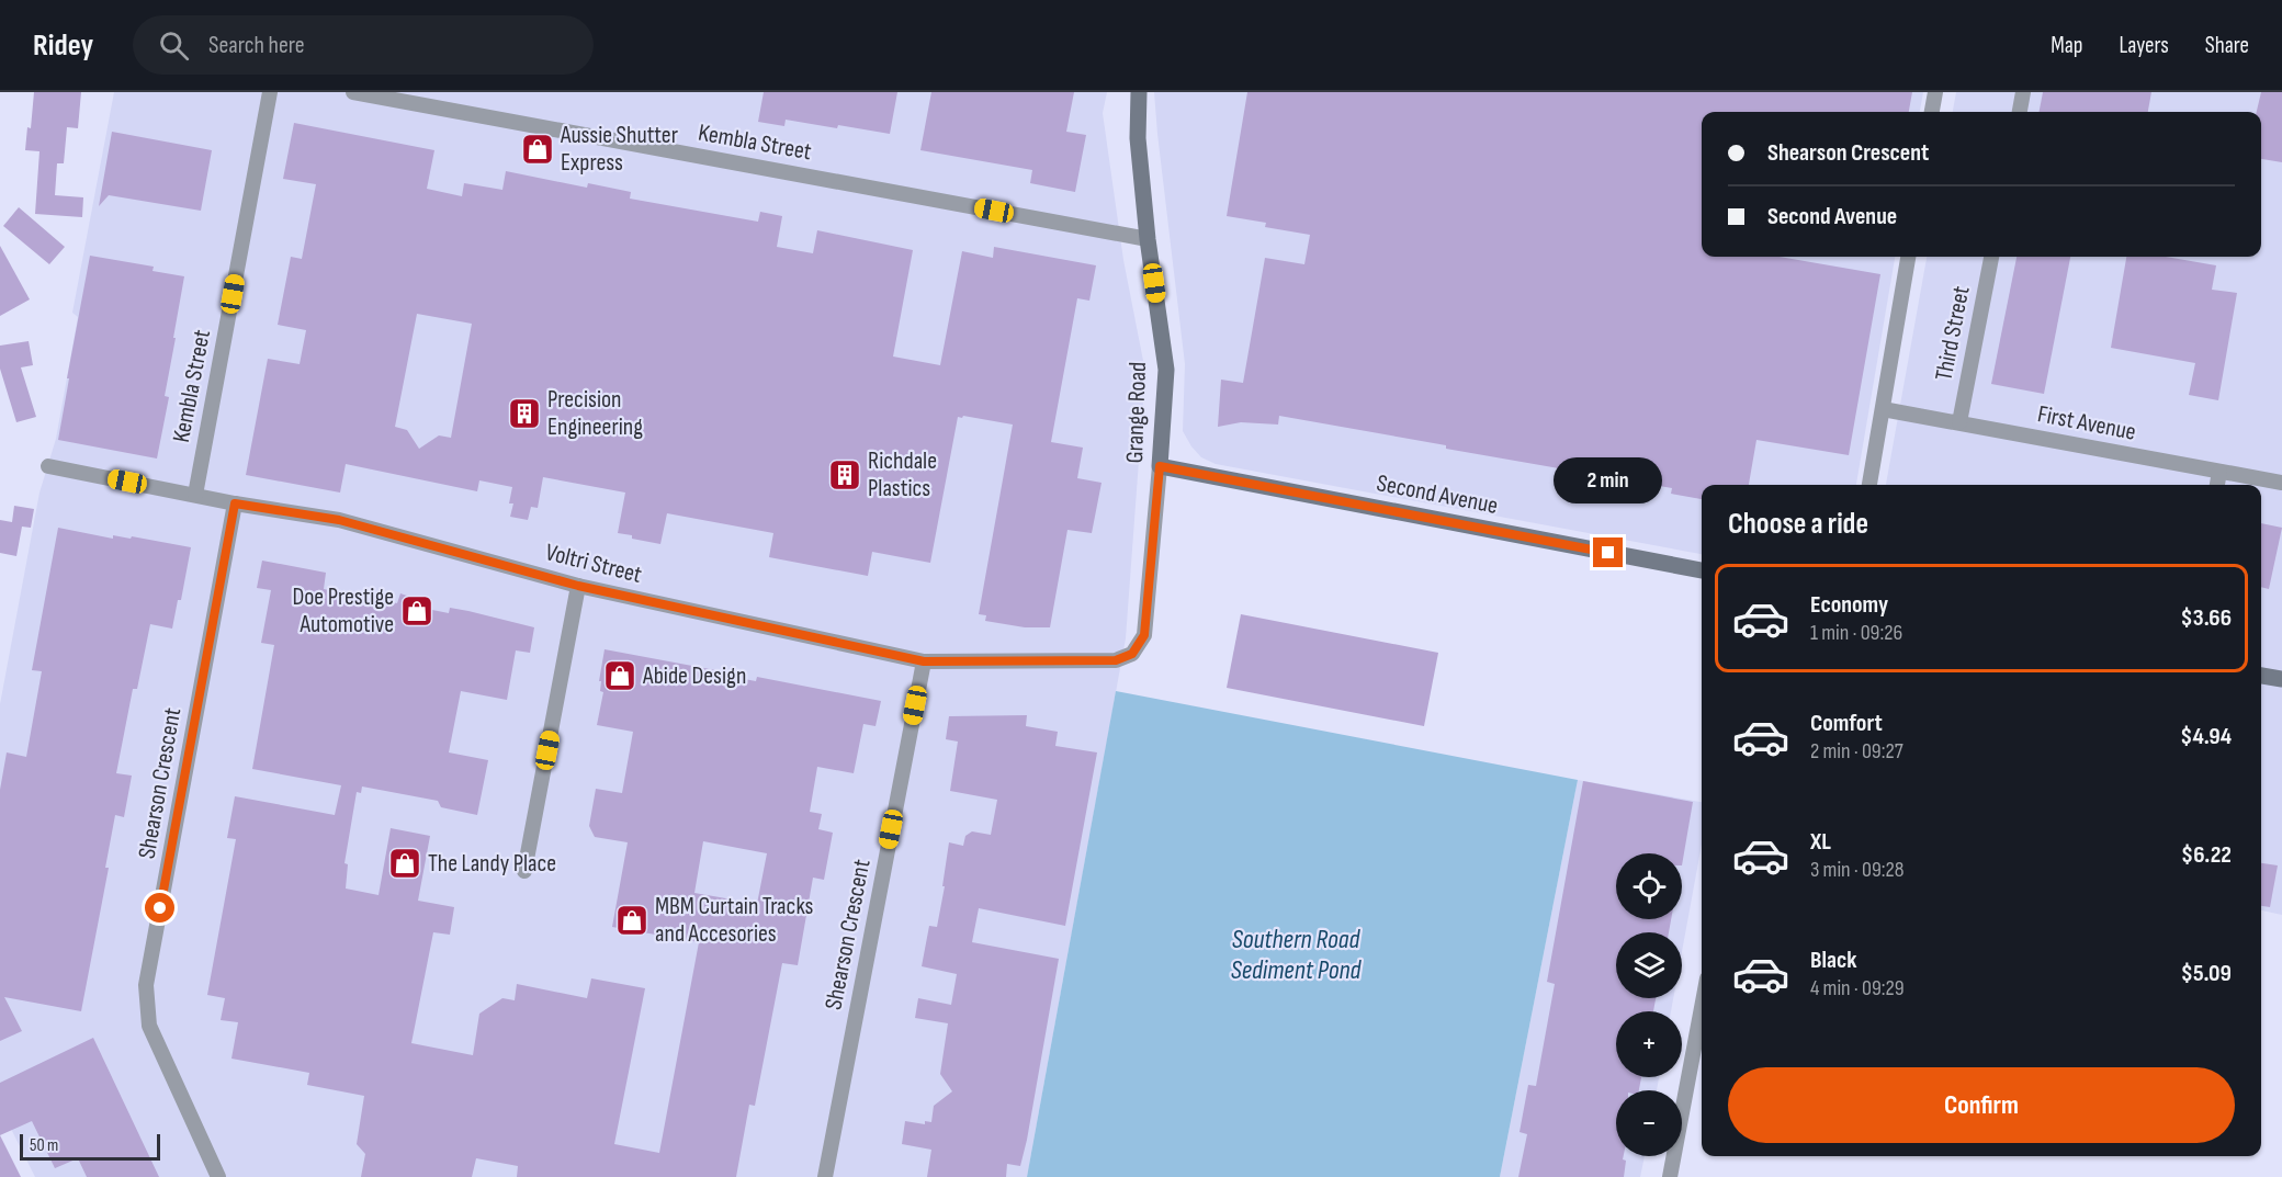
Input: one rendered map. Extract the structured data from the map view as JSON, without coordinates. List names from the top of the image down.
{
  "streets": {
    "main road": ["Grange Road", "Second Avenue"],
    "street": [
      "Kembla Street",
      "Third Street",
      "First Avenue",
      "Voltri Street",
      "Shearson Crescent"
    ]
  },
  "crossings": [
    ["Kembla Street", "Grange Road"],
    ["Kembla Street", "Voltri Street"],
    ["Third Street", "First Avenue"],
    ["Grange Road", "Second Avenue"],
    ["Grange Road", "Voltri Street"],
    ["Voltri Street", "Shearson Crescent"]
  ],
  "water": ["Southern Road Sediment Pond"],
  "places": {
    "shop": [
      "Aussie Shutter Express",
      "Doe Prestige Automotive",
      "Abide Design",
      "The Landy Place",
      "MBM Curtain Tracks and Accesories"
    ],
    "building": ["Precision Engineering", "Richdale Plastics"]
  },
  "scale_bar": "50 m",
  "page": {
    "header": "Ridey",
    "search": "Search here",
    "nav": ["Map", "Layers", "Share"],
    "banner": ["Shearson Crescent", "Second Avenue"],
    "bubble": "2 min",
    "heading": "Choose a ride",
    "list": [
      {
        "name": "Economy",
        "note": "1 min · 09:26",
        "value": "$3.66"
      },
      {
        "name": "Comfort",
        "note": "2 min · 09:27",
        "value": "$4.94"
      },
      {
        "name": "XL",
        "note": "3 min · 09:28",
        "value": "$6.22"
      },
      {
        "name": "Black",
        "note": "4 min · 09:29",
        "value": "$5.09"
      }
    ],
    "map_buttons": ["+", "−"],
    "buttons": "Confirm",
    "scale": "50 m"
  }
}
